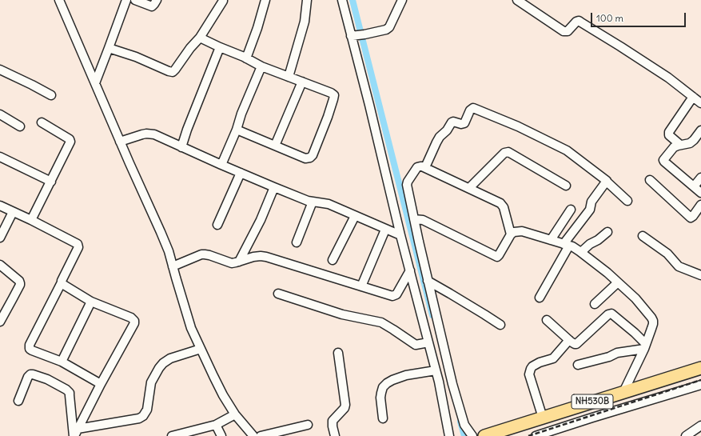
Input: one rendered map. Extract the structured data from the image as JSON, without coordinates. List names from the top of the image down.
{
  "streets": {
    "highway": ["NH530B"]
  },
  "scale_bar": "100 m"
}
